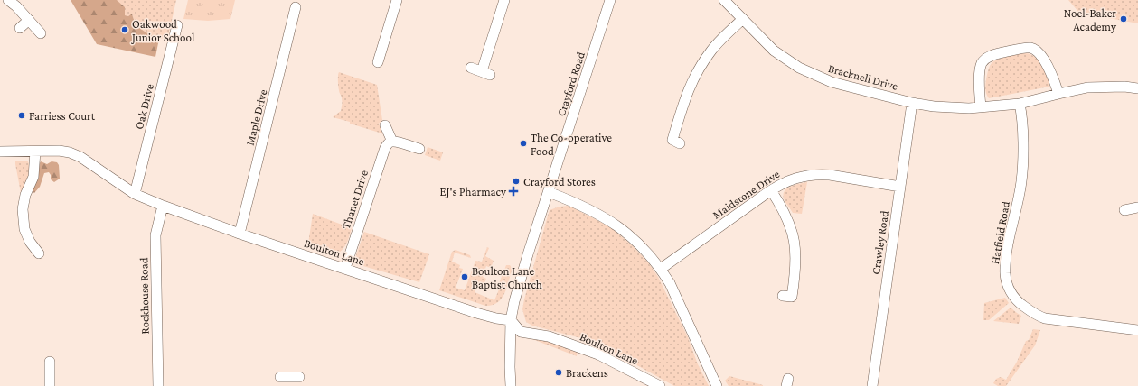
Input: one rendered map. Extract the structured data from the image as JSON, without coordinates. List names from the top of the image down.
{
  "streets": {
    "street": [
      "Bracknell Drive",
      "Crayford Road",
      "Oak Drive",
      "Maple Drive",
      "Maidstone Drive",
      "Thanet Drive",
      "Hatfield Road",
      "Crawley Road",
      "Boulton Lane",
      "Rockhouse Road"
    ]
  },
  "crossings": [
    ["Bracknell Drive", "Hatfield Road"],
    ["Bracknell Drive", "Crawley Road"],
    ["Crayford Road", "Boulton Lane"],
    ["Oak Drive", "Boulton Lane"],
    ["Maple Drive", "Boulton Lane"],
    ["Maidstone Drive", "Crawley Road"],
    ["Thanet Drive", "Boulton Lane"],
    ["Boulton Lane", "Rockhouse Road"]
  ],
  "places": {
    "other": [
      "Noel-Baker Academy",
      "Oakwood Junior School",
      "Farriess Court",
      "The Co-operative Food",
      "Crayford Stores",
      "Boulton Lane Baptist Church",
      "Brackens"
    ],
    "health": ["EJ's Pharmacy"]
  }
}
